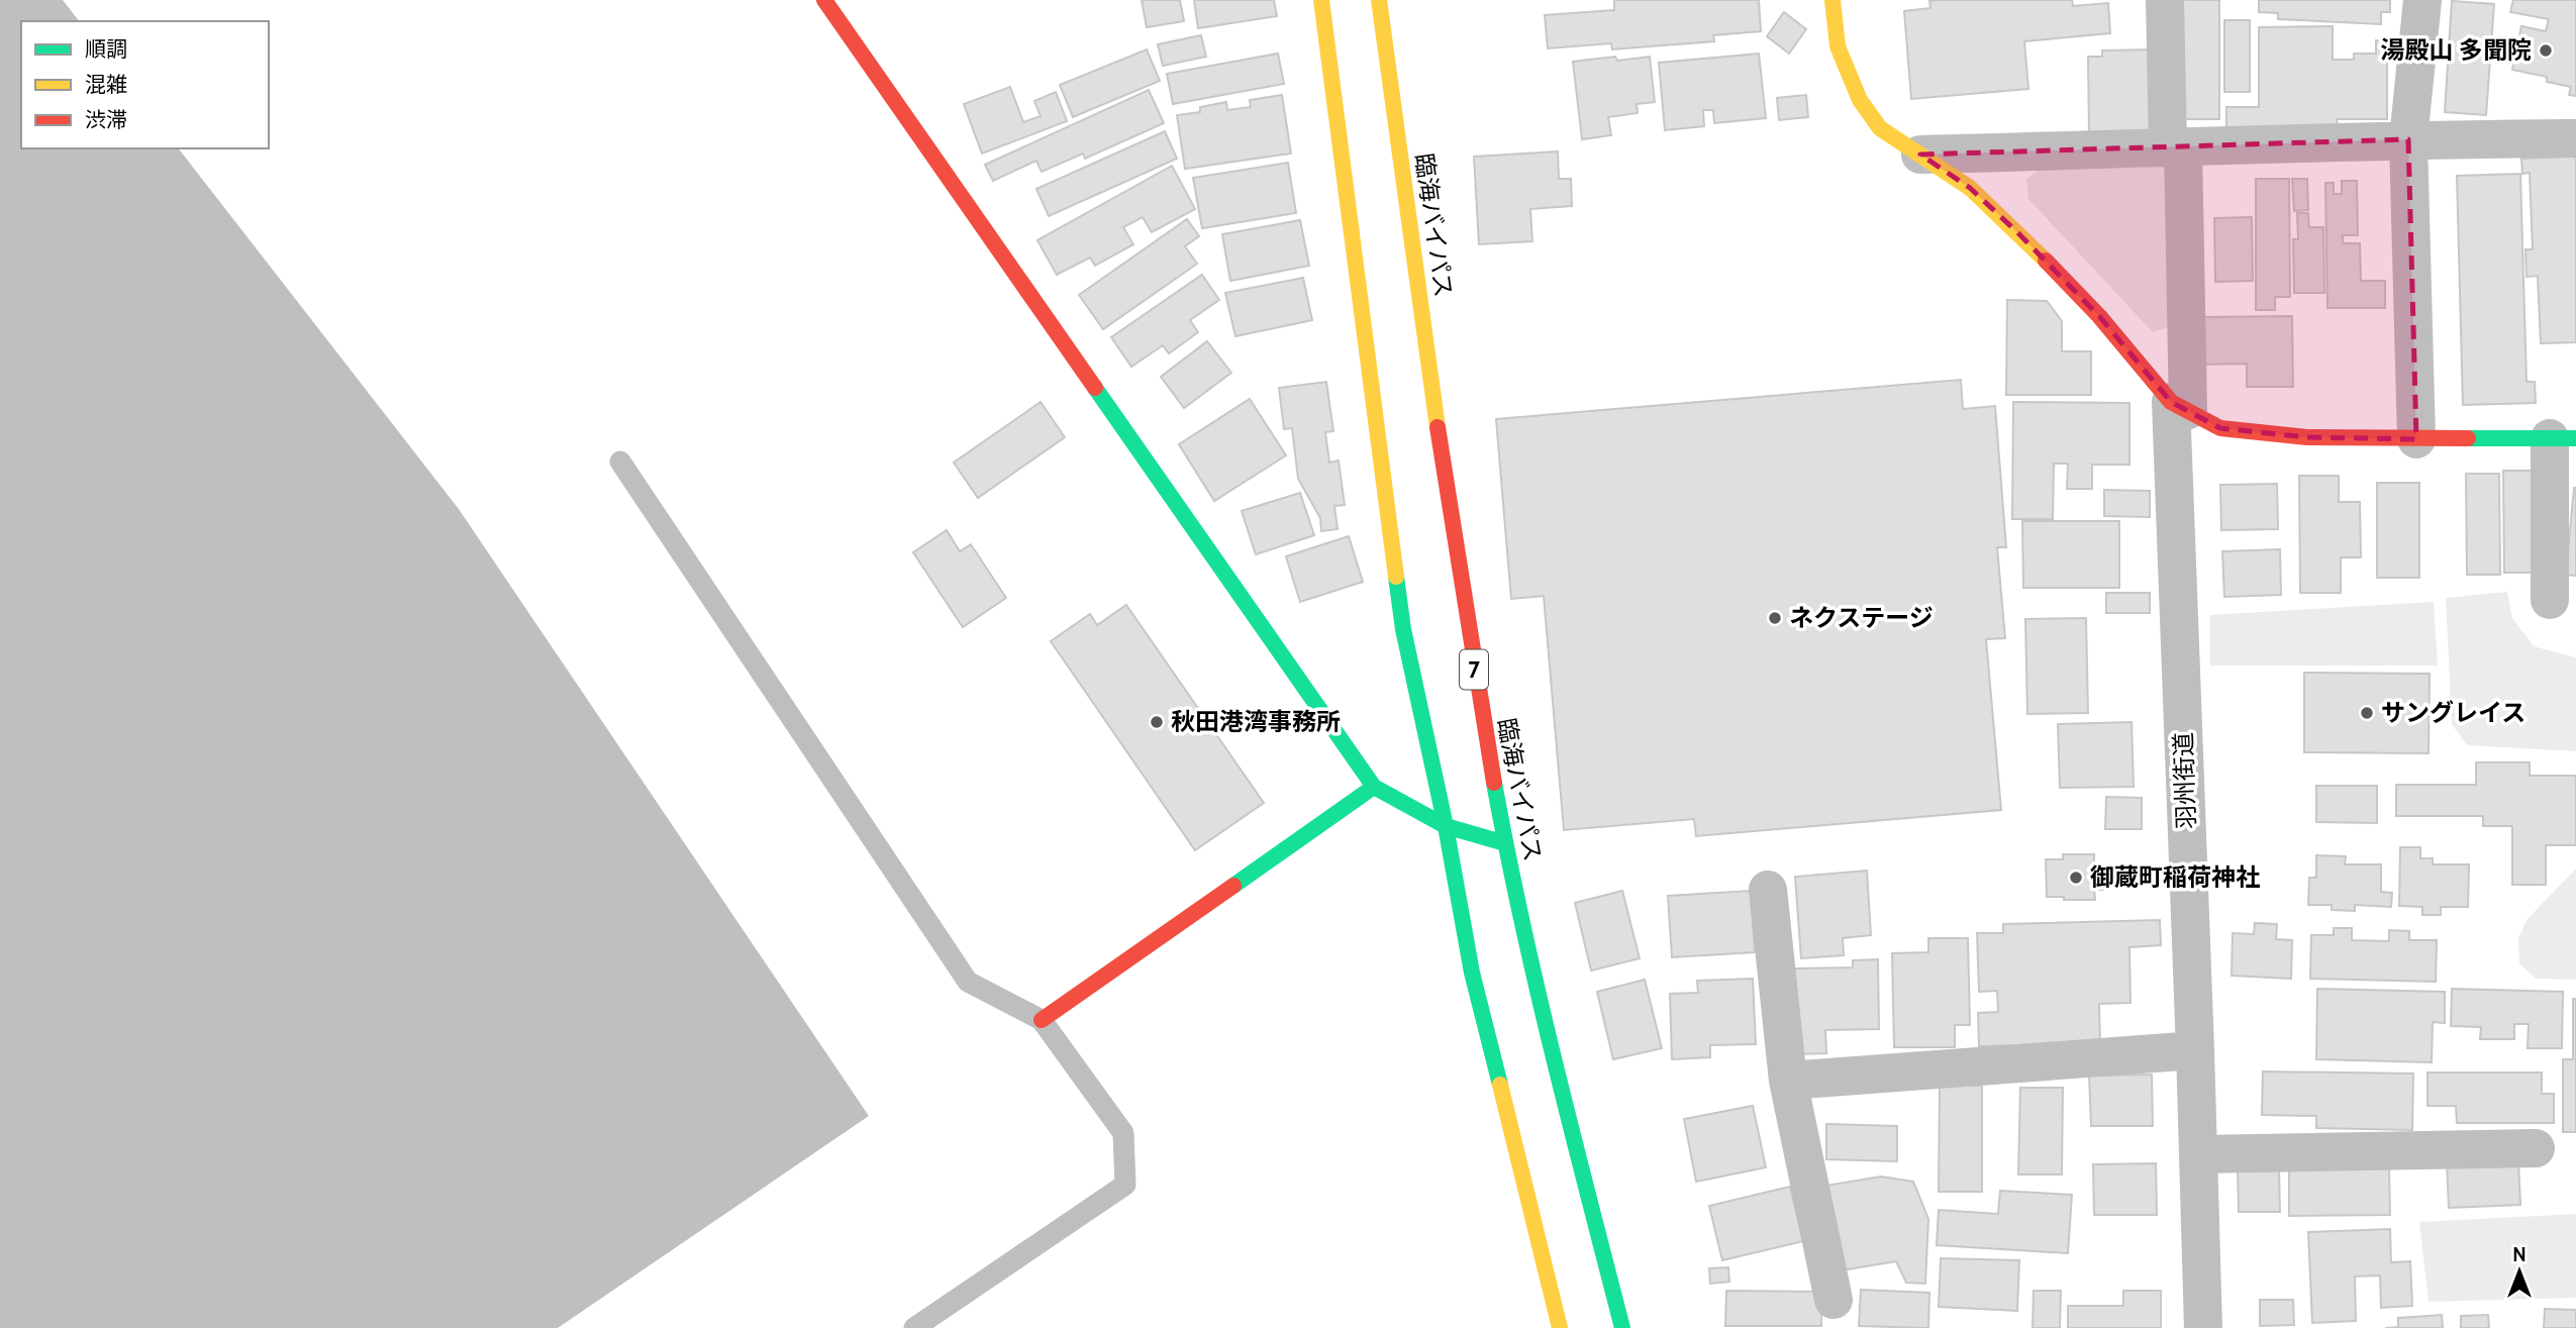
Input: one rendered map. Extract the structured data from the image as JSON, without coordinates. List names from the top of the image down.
{
  "streets": {
    "main road": ["臨海バイパス", "7"],
    "street": ["羽州街道"]
  },
  "places": [
    "湯殿山 多聞院",
    "ネクステージ",
    "サングレイス",
    "秋田港湾事務所",
    "御蔵町稲荷神社"
  ],
  "legend": ["順調", "混雑", "渋滞"],
  "north": "top"
}
